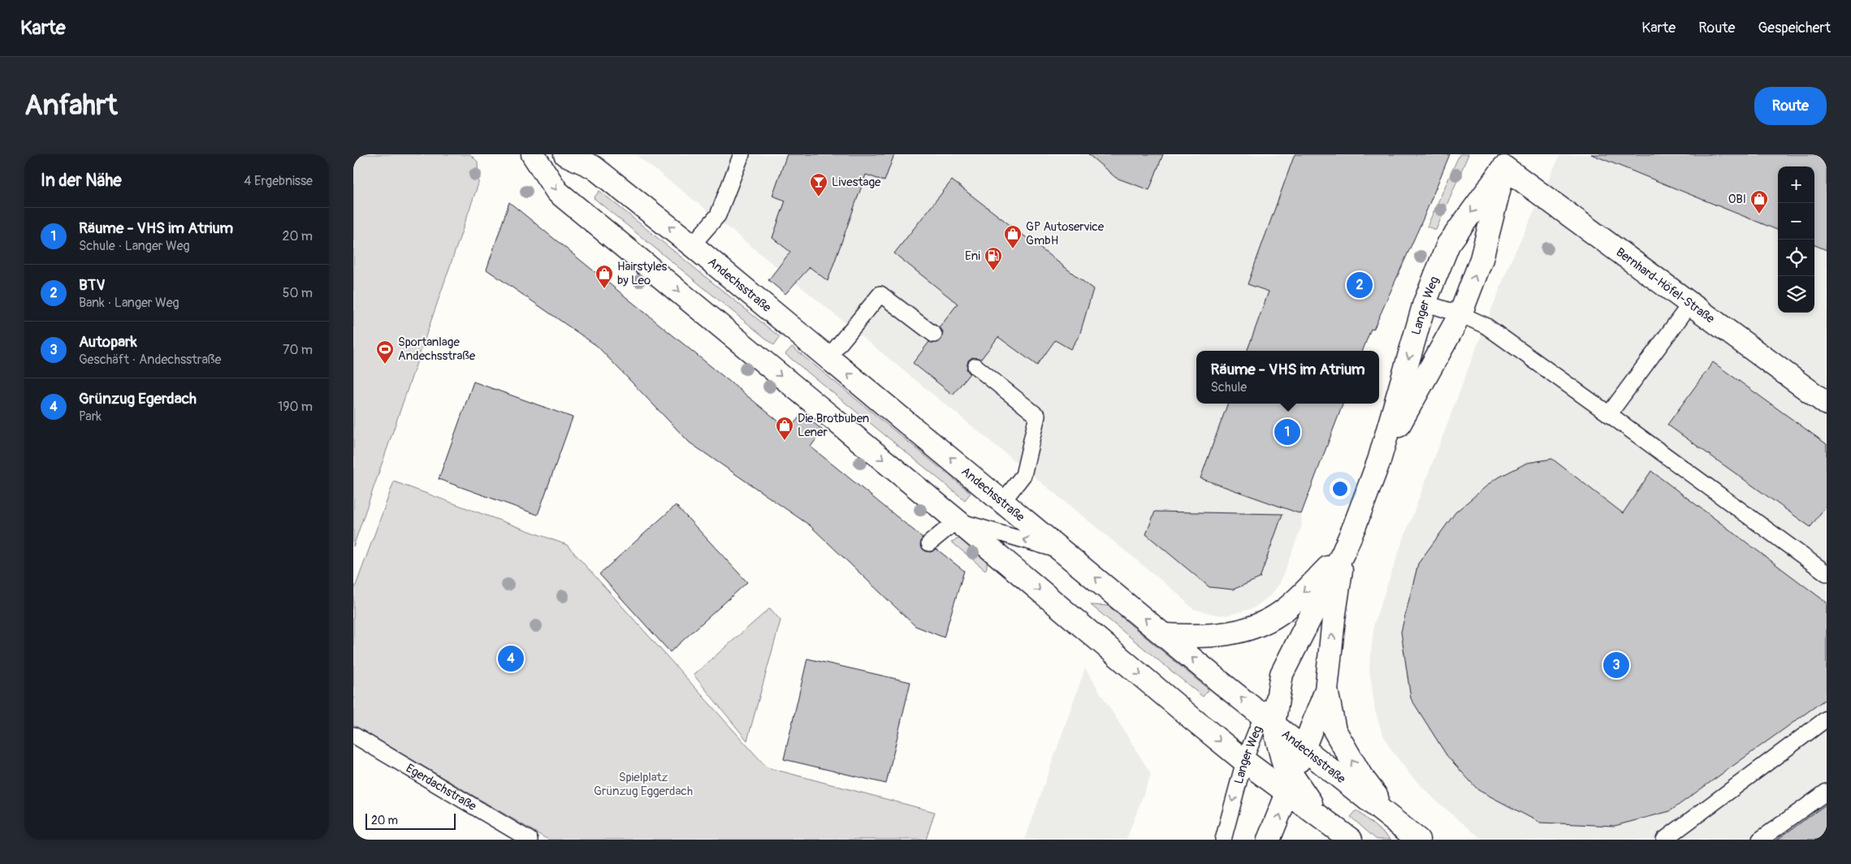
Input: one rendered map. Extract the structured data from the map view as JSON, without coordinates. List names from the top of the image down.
{
  "streets": {
    "street": ["Andechsstraße", "Bernhard-Höfel-Straße", "Langer Weg"],
    "lane": ["Egerdachstraße"]
  },
  "crossings": [
    ["Andechsstraße", "Langer Weg"],
    ["Bernhard-Höfel-Straße", "Langer Weg"]
  ],
  "parks": ["Spielplatz Grünzug Eggerdach"],
  "places": {
    "bar": ["Livestage"],
    "shop": [
      "OBI",
      "GP Autoservice GmbH",
      "Hairstyles by Leo",
      "Die Brotbuben Lener"
    ],
    "fuel station": ["Eni"],
    "sports": ["Sportanlage Andechsstraße"]
  },
  "scale_bar": "20 m",
  "page": {
    "header": "Karte",
    "nav": ["Karte", "Route", "Gespeichert"],
    "buttons": "Route",
    "title": "Anfahrt",
    "heading": ["In der Nähe", "4 Ergebnisse"],
    "map_buttons": ["+", "−"],
    "list": [
      {
        "mark": "1",
        "name": "Räume - VHS im Atrium",
        "note": "Schule · Langer Weg",
        "value": "20 m"
      },
      {
        "mark": "2",
        "name": "BTV",
        "note": "Bank · Langer Weg",
        "value": "50 m"
      },
      {
        "mark": "3",
        "name": "Autopark",
        "note": "Geschäft · Andechsstraße",
        "value": "70 m"
      },
      {
        "mark": "4",
        "name": "Grünzug Egerdach",
        "note": "Park",
        "value": "190 m"
      }
    ],
    "pins": [
      "2",
      "1",
      "4",
      "3"
    ],
    "popup": ["Räume - VHS im Atrium", "Schule"],
    "scale": "20 m"
  }
}
